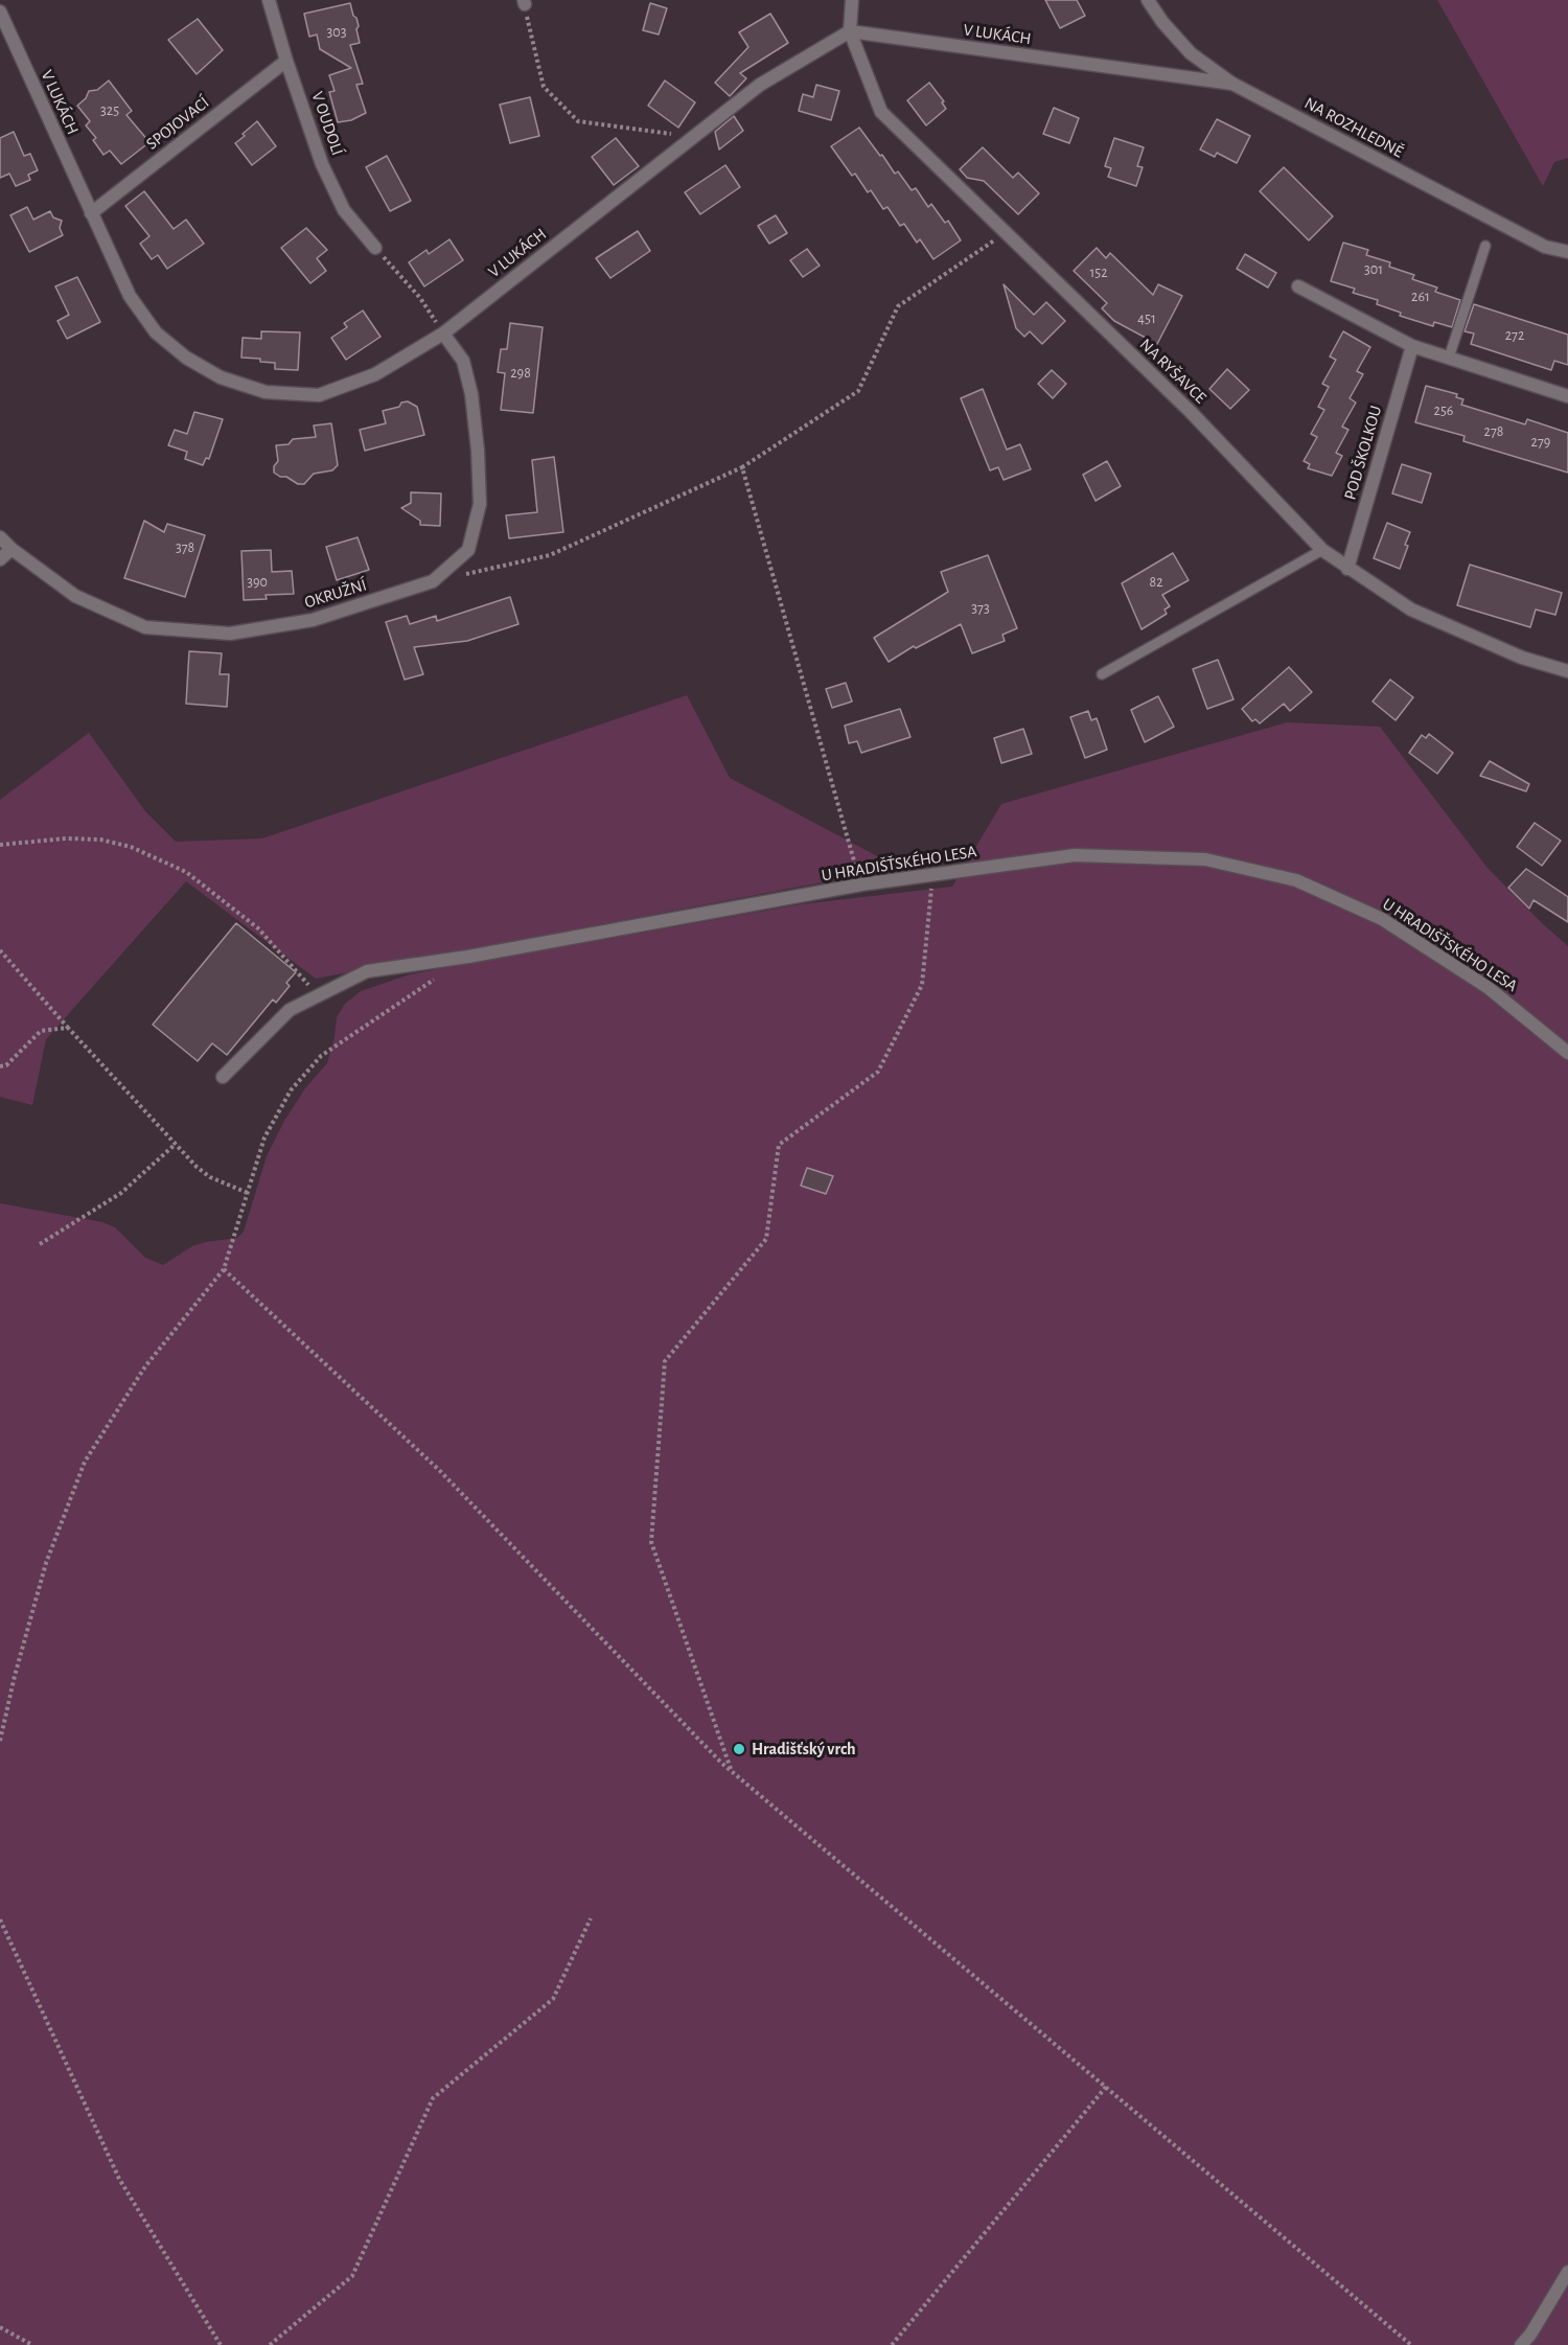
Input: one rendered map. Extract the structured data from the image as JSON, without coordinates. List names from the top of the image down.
{
  "streets": {
    "street": [
      "V LUKÁCH",
      "SPOJOVACÍ",
      "V OUDOLÍ",
      "NA ROZHLEDNĚ",
      "NA RYŠAVCE",
      "POD ŠKOLKOU",
      "OKRUŽNÍ",
      "U HRADIŠŤSKÉHO LESA"
    ]
  },
  "crossings": [
    ["V LUKÁCH", "SPOJOVACÍ"],
    ["V LUKÁCH", "NA ROZHLEDNĚ"],
    ["V LUKÁCH", "NA RYŠAVCE"],
    ["V LUKÁCH", "OKRUŽNÍ"],
    ["SPOJOVACÍ", "V OUDOLÍ"],
    ["NA RYŠAVCE", "POD ŠKOLKOU"]
  ],
  "places": ["Hradišťský vrch"],
  "house_numbers": [
    "303",
    "325",
    "301",
    "152",
    "261",
    "451",
    "272",
    "298",
    "256",
    "278",
    "279",
    "378",
    "390",
    "82",
    "373"
  ]
}
